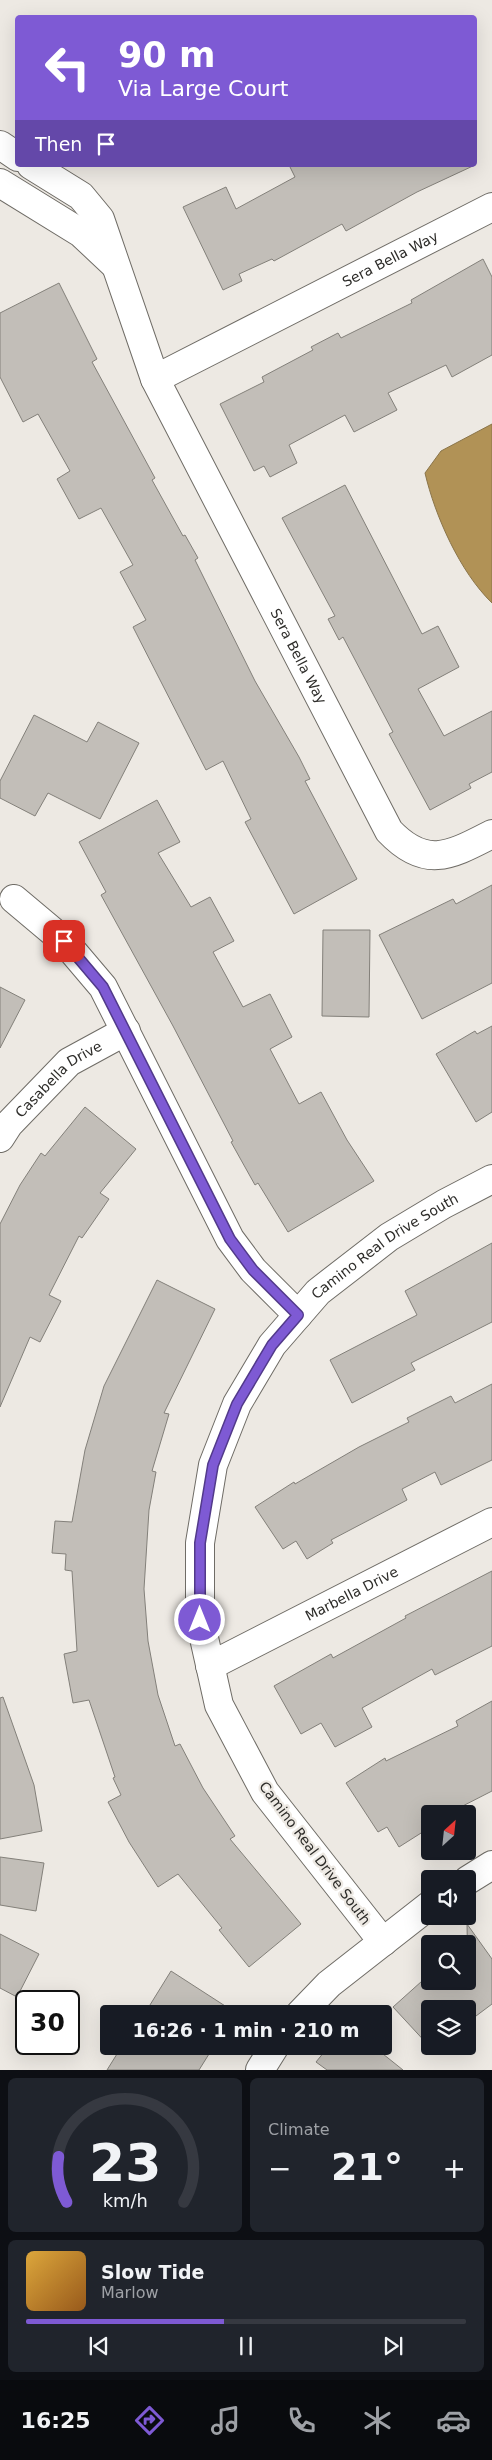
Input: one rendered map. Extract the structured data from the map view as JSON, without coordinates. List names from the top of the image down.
{
  "streets": {
    "street": [
      "Sera Bella Way",
      "Casabella Drive",
      "Camino Real Drive South",
      "Marbella Drive"
    ]
  },
  "crossings": [
    ["Camino Real Drive South", "Marbella Drive"]
  ],
  "north": "top right",
  "page": {
    "turn": ["90 m", "Via Large Court"],
    "then": "Then",
    "limit": "30",
    "trip": "16:26 · 1 min · 210 m",
    "tile": "Climate",
    "heat": ["−", "21°", "+"],
    "song": ["Slow Tide", "Marlow"],
    "tabs": "16:25",
    "gauge": ["23", "km/h"]
  }
}
